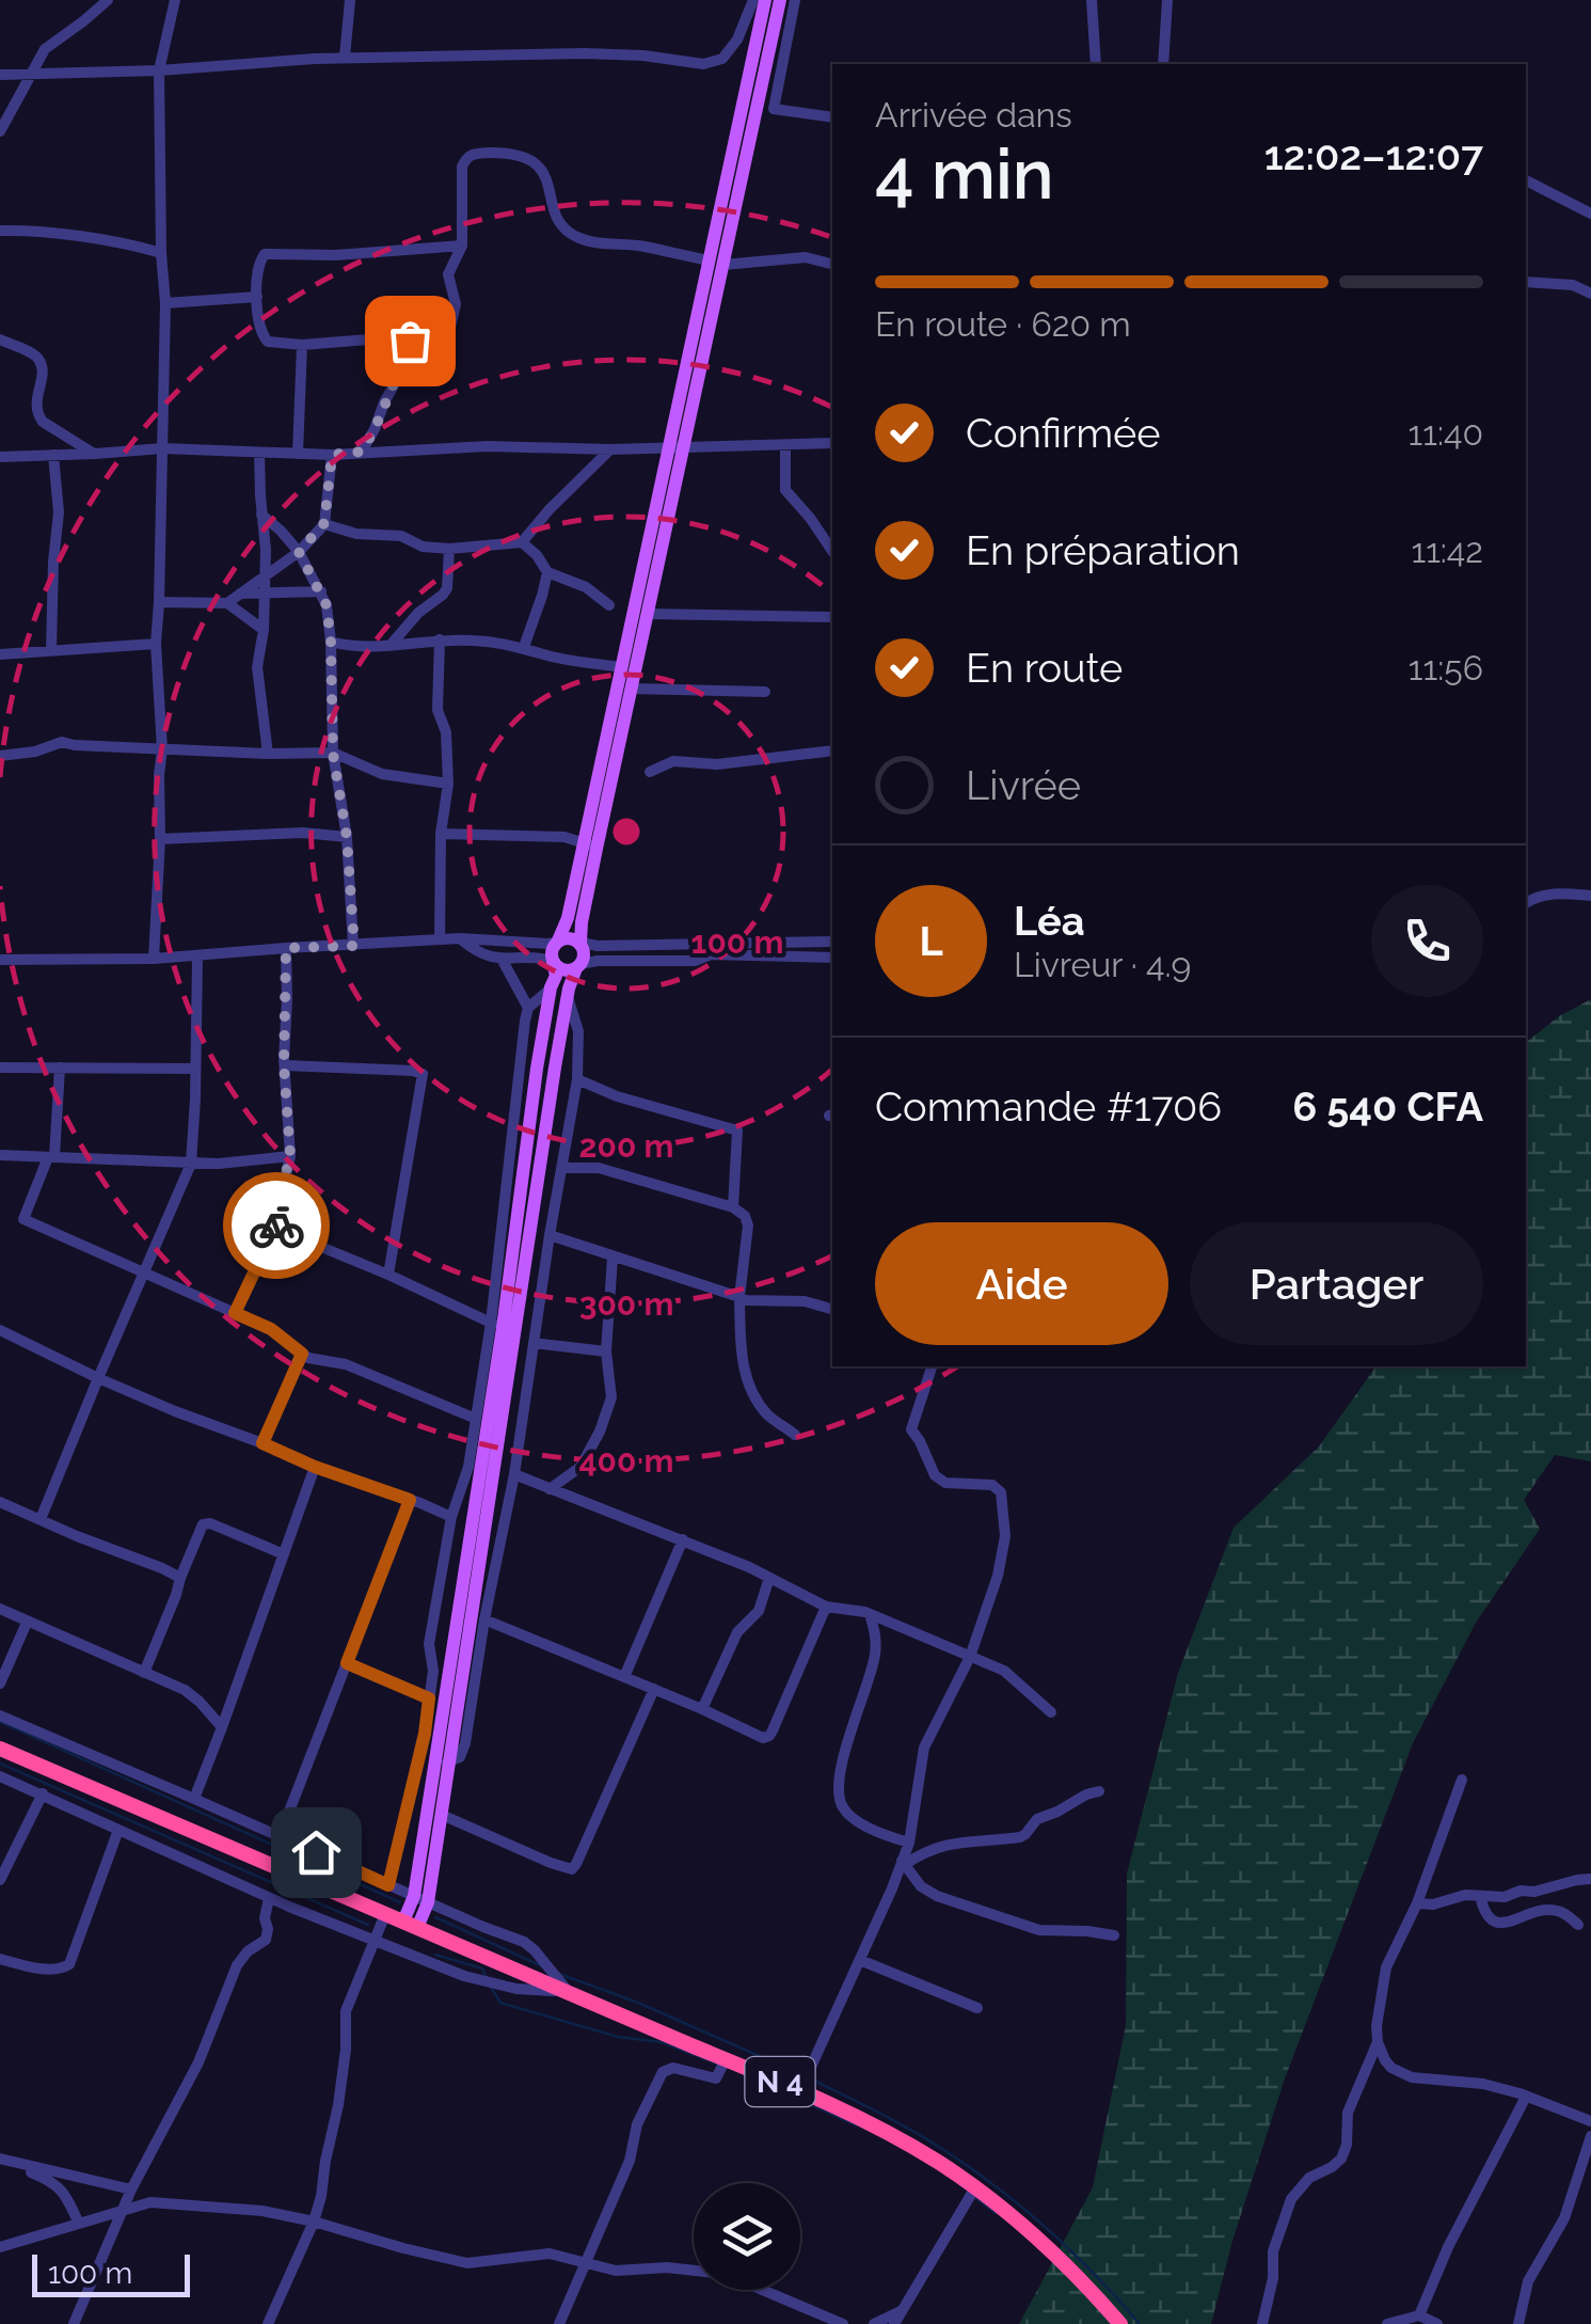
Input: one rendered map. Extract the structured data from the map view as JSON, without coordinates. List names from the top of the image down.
{
  "streets": {
    "highway": ["N 4"]
  },
  "scale_bar": "100 m",
  "page": {
    "heading": ["4 min", "Arrivée dans", "12:02–12:07"],
    "panel": [
      "Léa",
      "Livreur · 4.9",
      "Commande #1706",
      "6 540 CFA"
    ],
    "bar": "En route · 620 m",
    "list": [
      ["Confirmée", "11:40"],
      ["En préparation", "11:42"],
      ["En route", "11:56"],
      "Livrée"
    ],
    "round": "L",
    "buttons": ["Aide", "Partager"],
    "scale": "100 m"
  },
  "rings": [
    "100 m",
    "200 m",
    "300 m",
    "400 m"
  ]
}
